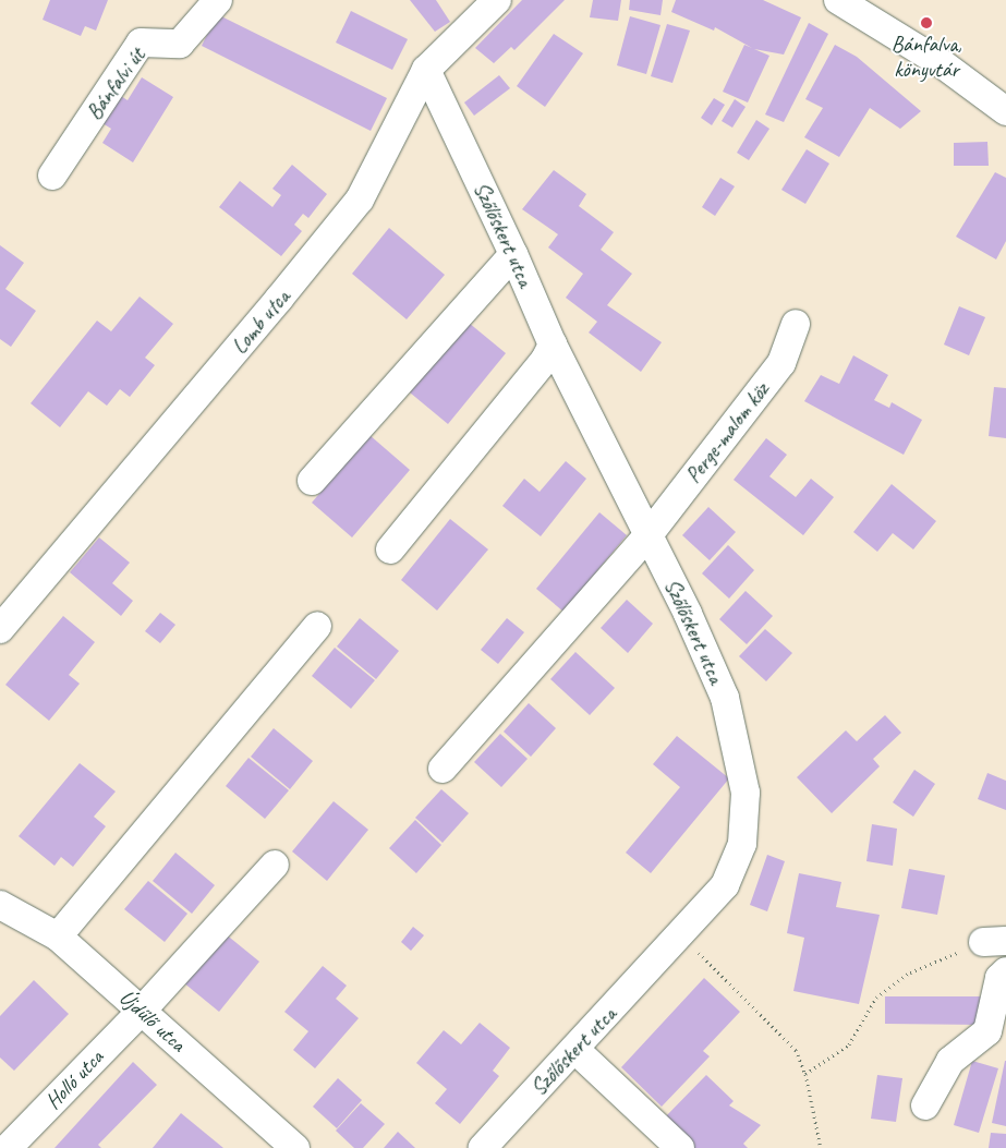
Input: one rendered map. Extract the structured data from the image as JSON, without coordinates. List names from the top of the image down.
{
  "streets": {
    "street": [
      "Bánfalvi út",
      "Szőlőskert utca",
      "Lomb utca",
      "Perge-malom köz",
      "Újdűlő utca",
      "Holló utca"
    ]
  },
  "crossings": [
    ["Szőlőskert utca", "Lomb utca"],
    ["Szőlőskert utca", "Perge-malom köz"],
    ["Újdűlő utca", "Holló utca"]
  ],
  "places": ["Bánfalva, könyvtár"]
}
